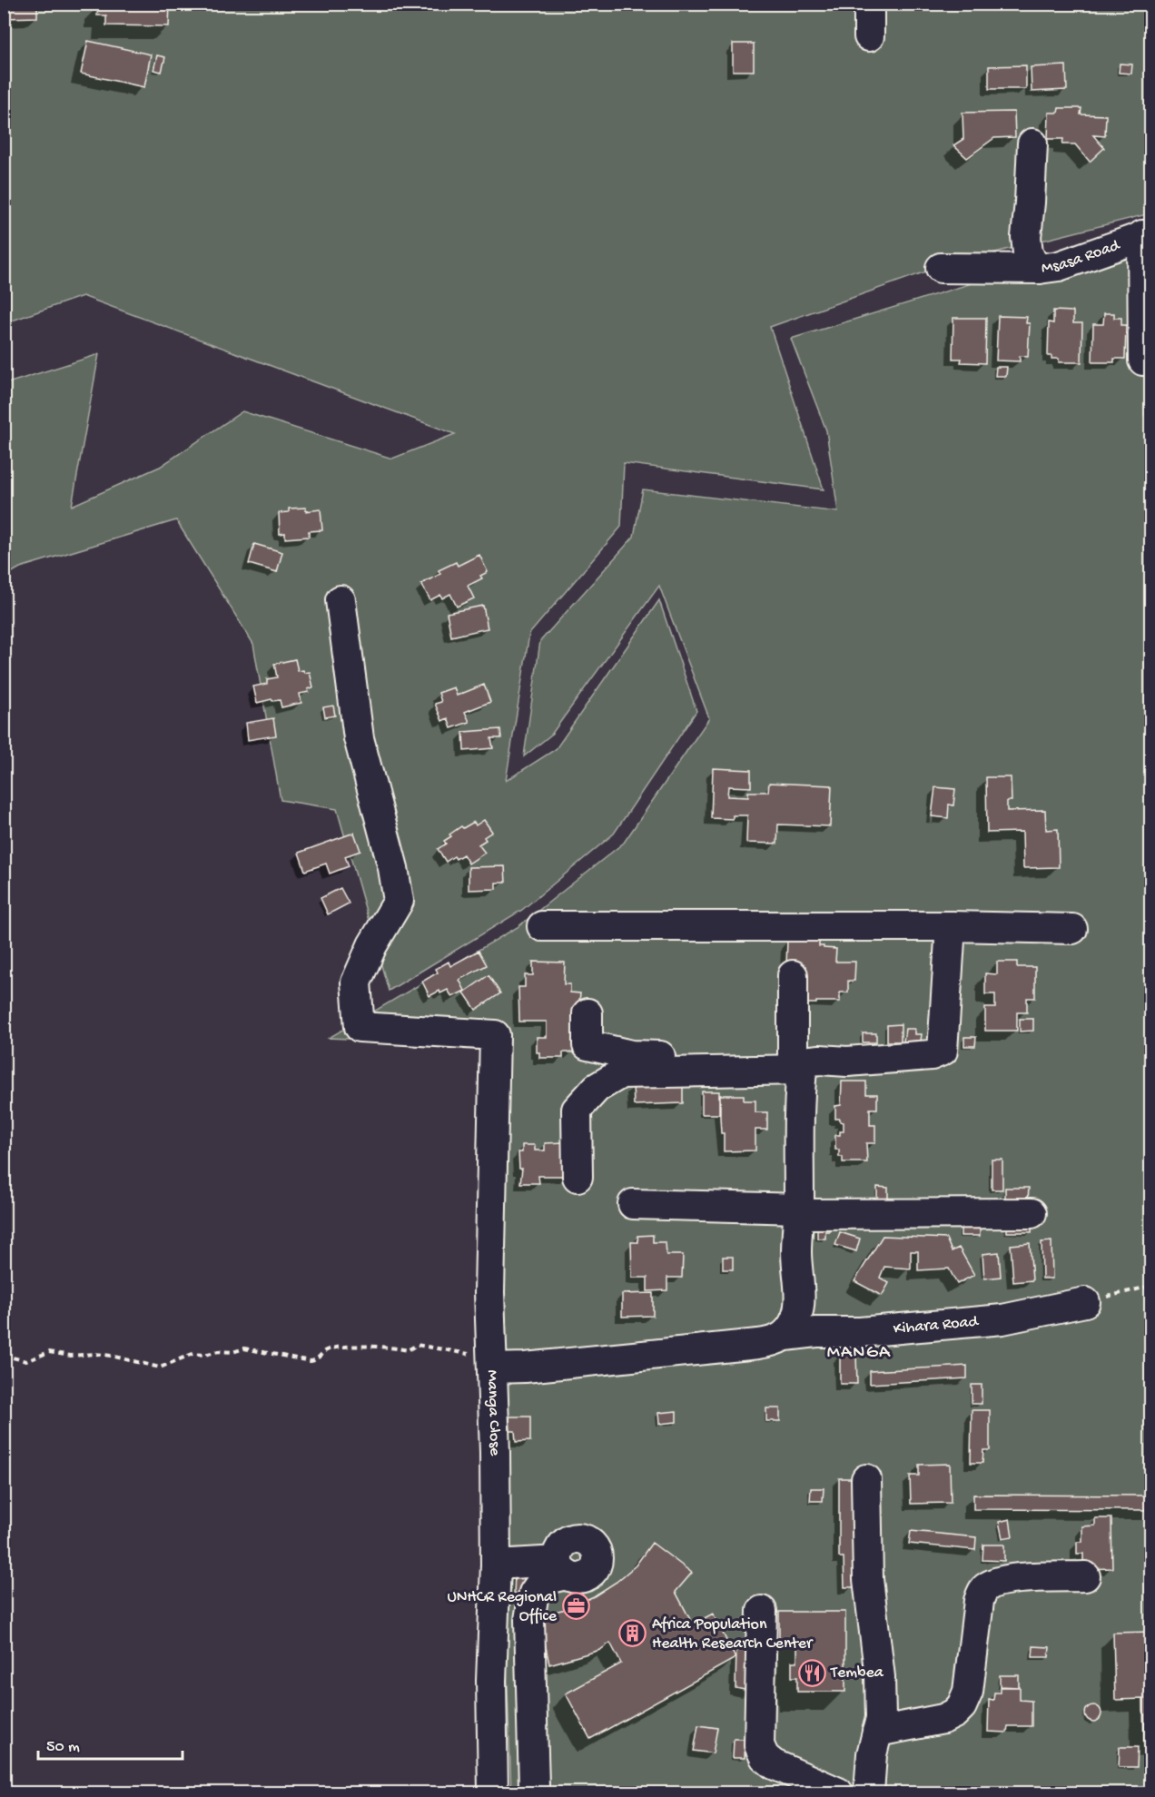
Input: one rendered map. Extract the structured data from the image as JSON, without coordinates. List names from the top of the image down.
{
  "streets": {
    "street": ["Msasa Road", "Kihara Road", "Manga Close"]
  },
  "crossings": [
    ["Kihara Road", "Manga Close"]
  ],
  "districts": ["MANGA"],
  "places": {
    "office": ["UNHCR Regional Office"],
    "building": ["Africa Population Health Research Center"],
    "restaurant": ["Tembea"]
  },
  "scale_bar": "50 m"
}
